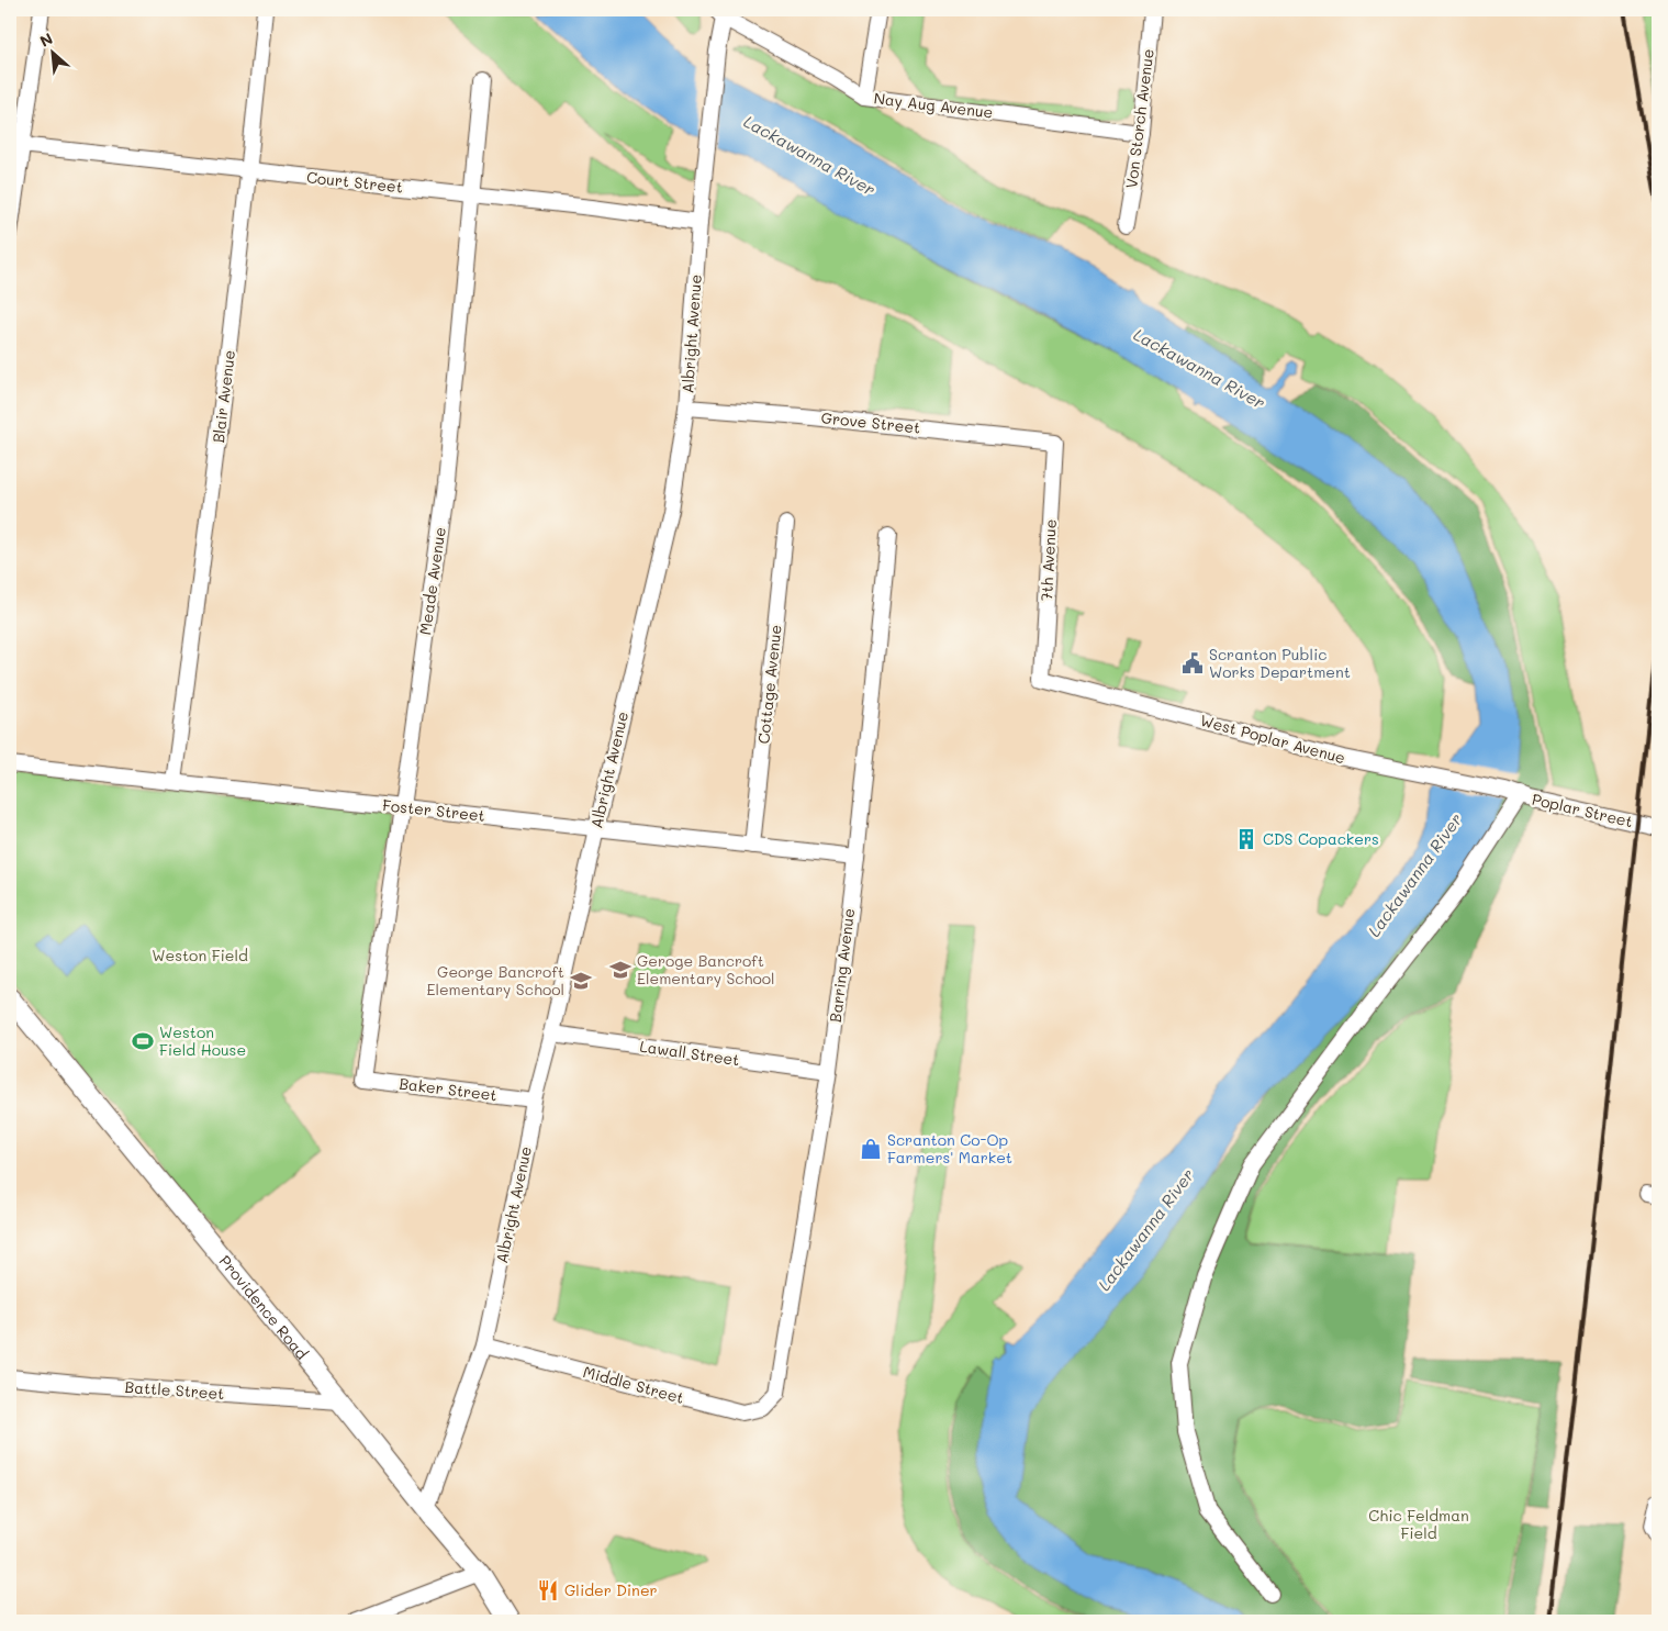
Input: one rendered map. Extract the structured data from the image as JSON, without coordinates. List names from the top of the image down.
{
  "streets": {
    "main road": ["Providence Road"],
    "street": [
      "Nay Aug Avenue",
      "Von Storch Avenue",
      "Court Street",
      "Albright Avenue",
      "Blair Avenue",
      "Grove Street",
      "7th Avenue",
      "Meade Avenue",
      "Cottage Avenue",
      "West Poplar Avenue",
      "Foster Street",
      "Poplar Street",
      "Barring Avenue",
      "Lawall Street",
      "Baker Street",
      "Middle Street",
      "Battle Street"
    ]
  },
  "crossings": [
    ["Nay Aug Avenue", "Von Storch Avenue"],
    ["Nay Aug Avenue", "Albright Avenue"],
    ["Court Street", "Albright Avenue"],
    ["Court Street", "Blair Avenue"],
    ["Court Street", "Meade Avenue"],
    ["Albright Avenue", "Grove Street"],
    ["Albright Avenue", "Foster Street"],
    ["Albright Avenue", "Lawall Street"],
    ["Albright Avenue", "Baker Street"],
    ["Albright Avenue", "Providence Road"],
    ["Albright Avenue", "Middle Street"],
    ["Blair Avenue", "Foster Street"],
    ["Grove Street", "7th Avenue"],
    ["7th Avenue", "West Poplar Avenue"],
    ["Meade Avenue", "Foster Street"],
    ["Meade Avenue", "Baker Street"],
    ["Cottage Avenue", "Foster Street"],
    ["West Poplar Avenue", "Poplar Street"],
    ["Foster Street", "Barring Avenue"],
    ["Barring Avenue", "Lawall Street"],
    ["Barring Avenue", "Middle Street"],
    ["Providence Road", "Battle Street"]
  ],
  "water": ["Lackawanna River"],
  "parks": ["Weston Field", "Chic Feldman Field"],
  "places": {
    "public building": ["Scranton Public Works Department"],
    "building": ["CDS Copackers"],
    "school or university": ["Geroge Bancroft Elementary School", "George Bancroft Elementary School"],
    "sports": ["Weston Field House"],
    "shop": ["Scranton Co-Op Farmers' Market"],
    "restaurant": ["Glider Diner"]
  },
  "north": "top left"
}
